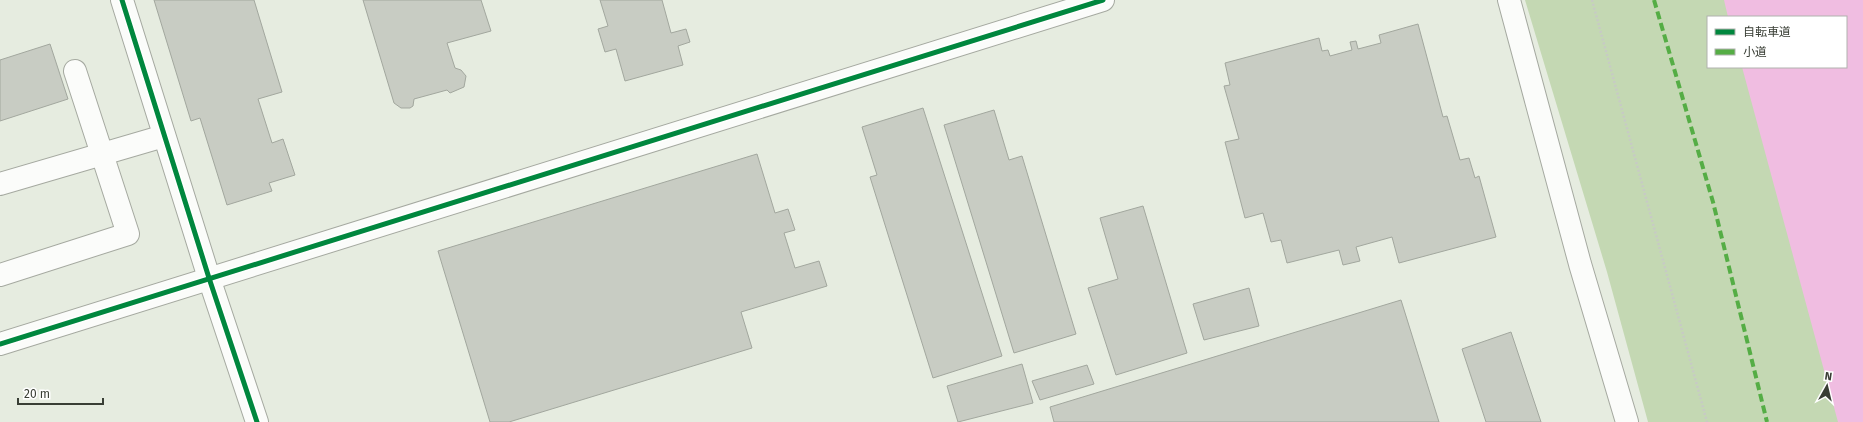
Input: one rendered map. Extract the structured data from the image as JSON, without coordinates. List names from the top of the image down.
{
  "legend": ["自転車道", "小道"],
  "scale_bar": "20 m",
  "north": "top"
}
